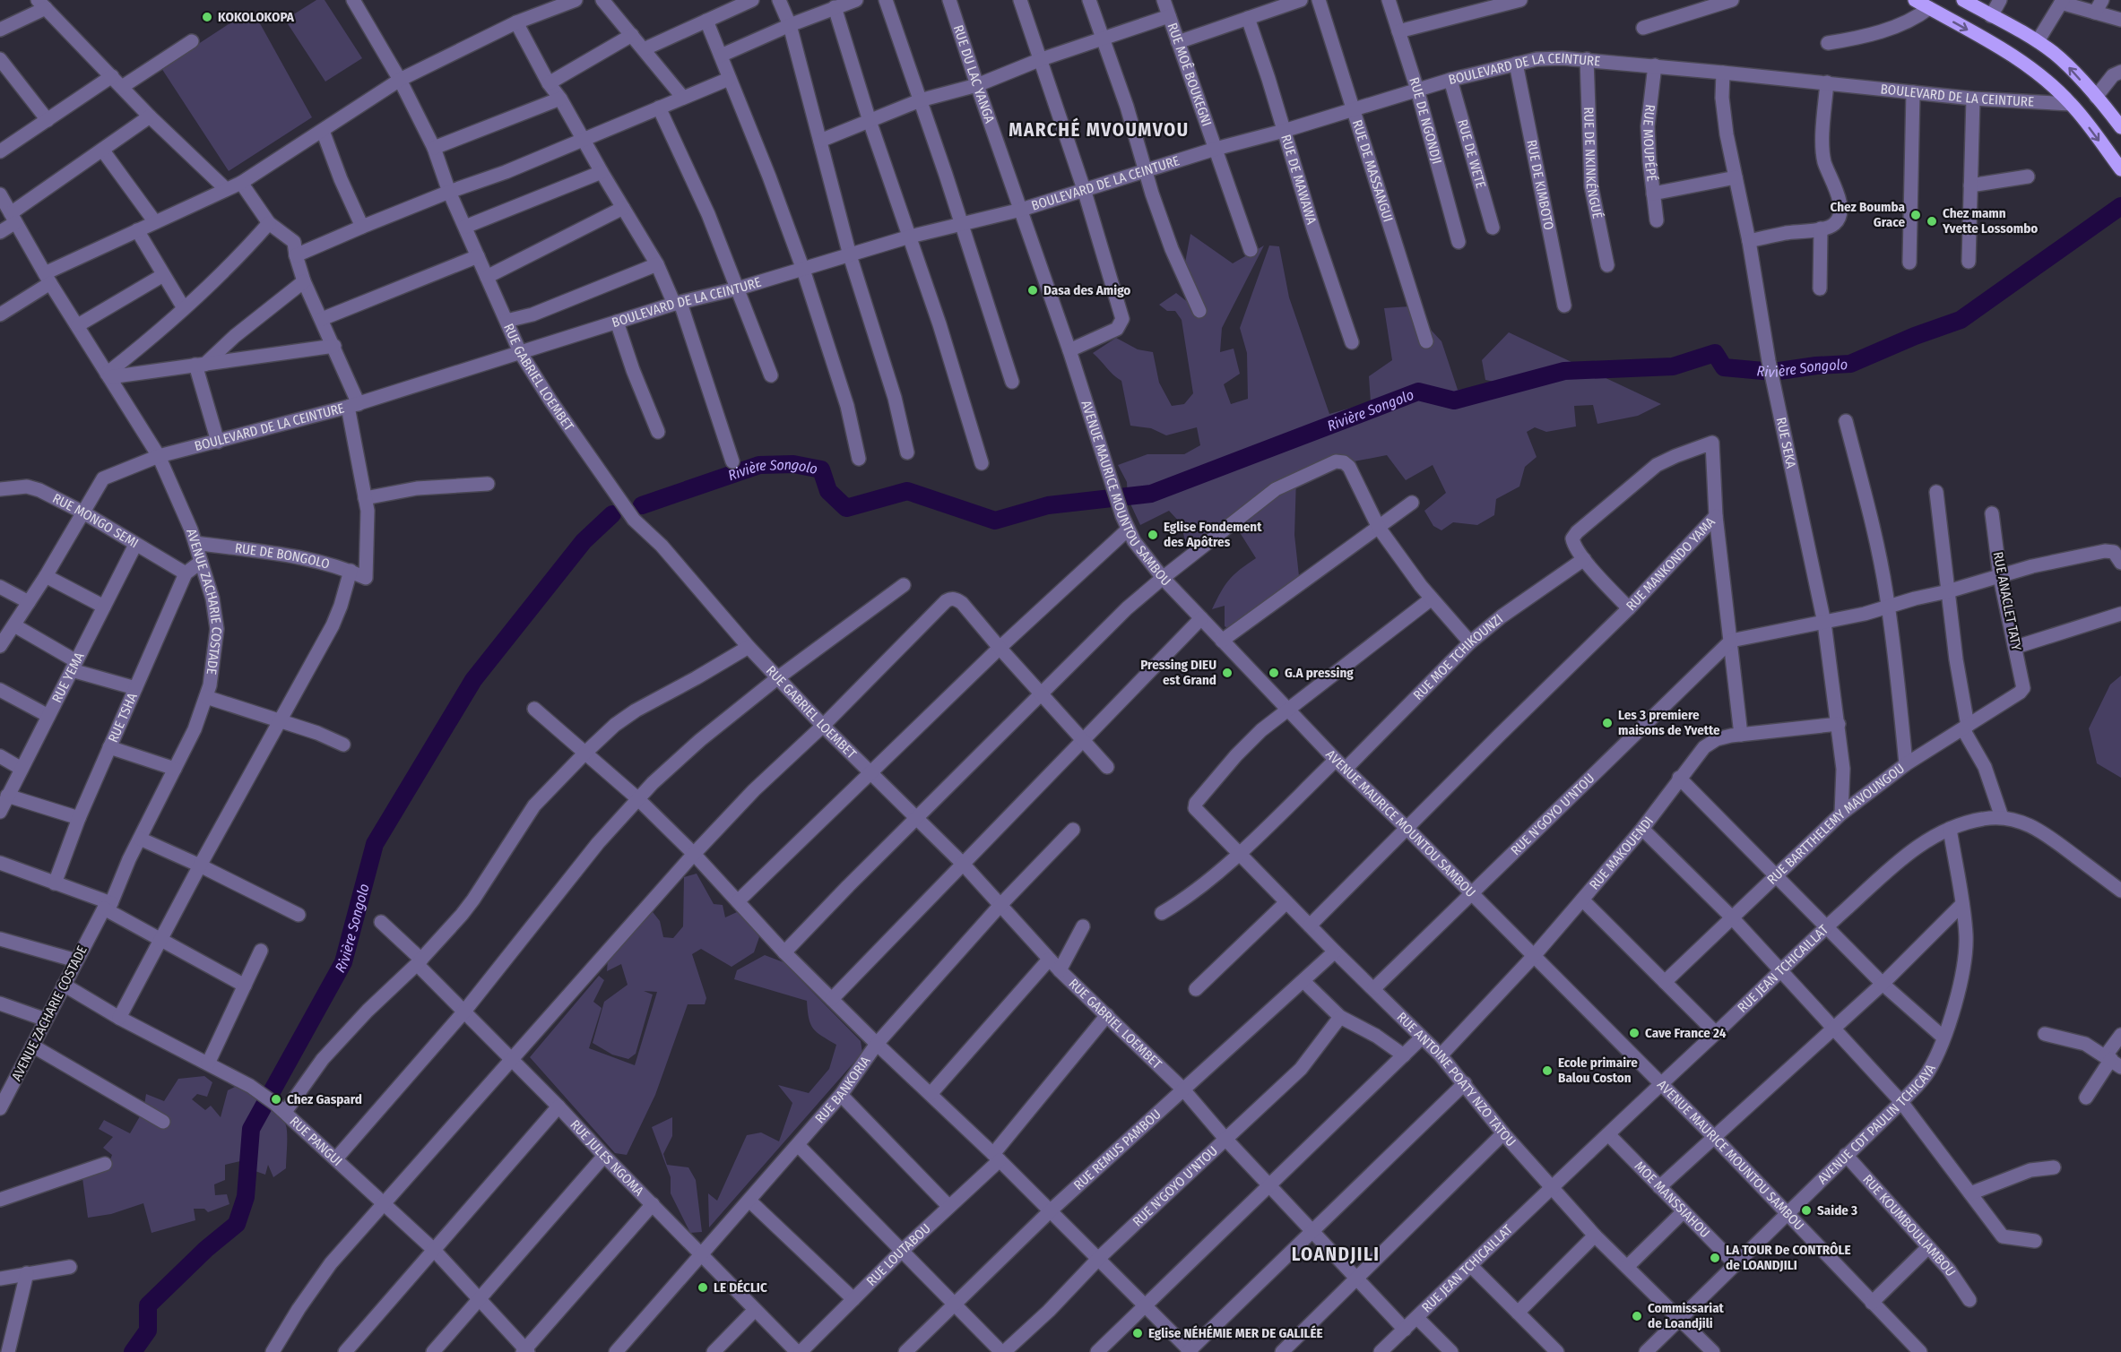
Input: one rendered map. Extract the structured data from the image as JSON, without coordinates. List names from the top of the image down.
{
  "streets": {
    "street": [
      "BOULEVARD DE LA CEINTURE",
      "RUE DU LAC YANGA",
      "RUE MOÊ BOUKEGNI",
      "RUE DE NGONDJI",
      "RUE MOUPÉPÉ",
      "RUE DE WETE",
      "RUE DE NKINKÉNGUÉ",
      "RUE DE MASSANGUI",
      "RUE DE MAWAWA",
      "RUE DE KIMBOTO",
      "RUE GABRIEL LOEMBET",
      "RUE SEKA",
      "AVENUE MAURICE MOUNTOU SAMBOU",
      "RUE MONGO SEMI",
      "RUE DE BONGOLO",
      "RUE MANKONDO YAMA",
      "RUE ANACLET TATY",
      "AVENUE ZACHARIE COSTADE",
      "RUE MOE TCHIKOUNZI",
      "RUE YEMA",
      "RUE TSHA",
      "RUE N'GOYO U'NTOU",
      "RUE BARTTHELEMY MAVOUNGOU",
      "RUE MAKOUENDI",
      "RUE JEAN TCHICAILLAT",
      "RUE ANTOINE POATY NZO TATOU",
      "RUE BANKORIA",
      "AVENUE CDT PAULIN TCHICAYA",
      "RUE PANGUI",
      "RUE REMUS PAMBOU",
      "RUE JULES NGOMA",
      "MOE MANSSIAHOU",
      "RUE KOUMBOULIAMBOU",
      "RUE LOUTABOU"
    ]
  },
  "crossings": [
    ["BOULEVARD DE LA CEINTURE", "RUE DU LAC YANGA"],
    ["BOULEVARD DE LA CEINTURE", "RUE MOÊ BOUKEGNI"],
    ["BOULEVARD DE LA CEINTURE", "RUE DE NGONDJI"],
    ["BOULEVARD DE LA CEINTURE", "RUE MOUPÉPÉ"],
    ["BOULEVARD DE LA CEINTURE", "RUE DE WETE"],
    ["BOULEVARD DE LA CEINTURE", "RUE DE NKINKÉNGUÉ"],
    ["BOULEVARD DE LA CEINTURE", "RUE DE MASSANGUI"],
    ["BOULEVARD DE LA CEINTURE", "RUE DE MAWAWA"],
    ["BOULEVARD DE LA CEINTURE", "RUE DE KIMBOTO"],
    ["BOULEVARD DE LA CEINTURE", "RUE GABRIEL LOEMBET"],
    ["BOULEVARD DE LA CEINTURE", "RUE SEKA"],
    ["BOULEVARD DE LA CEINTURE", "AVENUE MAURICE MOUNTOU SAMBOU"],
    ["BOULEVARD DE LA CEINTURE", "RUE MONGO SEMI"],
    ["BOULEVARD DE LA CEINTURE", "AVENUE ZACHARIE COSTADE"],
    ["RUE DU LAC YANGA", "AVENUE MAURICE MOUNTOU SAMBOU"],
    ["RUE GABRIEL LOEMBET", "RUE N'GOYO U'NTOU"],
    ["RUE GABRIEL LOEMBET", "RUE JEAN TCHICAILLAT"],
    ["RUE GABRIEL LOEMBET", "RUE BANKORIA"],
    ["RUE GABRIEL LOEMBET", "RUE REMUS PAMBOU"],
    ["RUE GABRIEL LOEMBET", "RUE LOUTABOU"],
    ["RUE SEKA", "RUE BARTTHELEMY MAVOUNGOU"],
    ["RUE SEKA", "RUE MAKOUENDI"],
    ["AVENUE MAURICE MOUNTOU SAMBOU", "RUE MANKONDO YAMA"],
    ["AVENUE MAURICE MOUNTOU SAMBOU", "RUE MOE TCHIKOUNZI"],
    ["AVENUE MAURICE MOUNTOU SAMBOU", "RUE N'GOYO U'NTOU"],
    ["AVENUE MAURICE MOUNTOU SAMBOU", "RUE MAKOUENDI"],
    ["AVENUE MAURICE MOUNTOU SAMBOU", "RUE JEAN TCHICAILLAT"],
    ["AVENUE MAURICE MOUNTOU SAMBOU", "RUE ANTOINE POATY NZO TATOU"],
    ["AVENUE MAURICE MOUNTOU SAMBOU", "AVENUE CDT PAULIN TCHICAYA"],
    ["RUE MONGO SEMI", "RUE YEMA"],
    ["RUE MONGO SEMI", "RUE TSHA"],
    ["RUE DE BONGOLO", "AVENUE ZACHARIE COSTADE"],
    ["RUE MANKONDO YAMA", "RUE N'GOYO U'NTOU"],
    ["RUE MANKONDO YAMA", "RUE MAKOUENDI"],
    ["RUE MANKONDO YAMA", "RUE ANTOINE POATY NZO TATOU"],
    ["RUE ANACLET TATY", "RUE BARTTHELEMY MAVOUNGOU"],
    ["AVENUE ZACHARIE COSTADE", "RUE TSHA"],
    ["AVENUE ZACHARIE COSTADE", "RUE PANGUI"],
    ["RUE MOE TCHIKOUNZI", "RUE ANTOINE POATY NZO TATOU"],
    ["RUE N'GOYO U'NTOU", "RUE ANTOINE POATY NZO TATOU"],
    ["RUE MAKOUENDI", "RUE ANTOINE POATY NZO TATOU"],
    ["RUE JEAN TCHICAILLAT", "RUE ANTOINE POATY NZO TATOU"],
    ["RUE JEAN TCHICAILLAT", "AVENUE CDT PAULIN TCHICAYA"],
    ["RUE JEAN TCHICAILLAT", "MOE MANSSIAHOU"],
    ["RUE ANTOINE POATY NZO TATOU", "AVENUE CDT PAULIN TCHICAYA"],
    ["RUE ANTOINE POATY NZO TATOU", "RUE REMUS PAMBOU"],
    ["RUE BANKORIA", "RUE JULES NGOMA"],
    ["AVENUE CDT PAULIN TCHICAYA", "MOE MANSSIAHOU"],
    ["AVENUE CDT PAULIN TCHICAYA", "RUE KOUMBOULIAMBOU"],
    ["RUE JULES NGOMA", "RUE LOUTABOU"]
  ],
  "districts": ["MARCHÉ MVOUMVOU", "LOANDJILI"],
  "water": ["Rivière Songolo"],
  "places": [
    "KOKOLOKOPA",
    "Chez Boumba Grace",
    "Chez mamn Yvette Lossombo",
    "Dasa des Amigo",
    "Eglise Fondement des Apôtres",
    "Pressing DIEU est Grand",
    "G.A pressing",
    "Les 3 premiere maisons de Yvette",
    "Cave France 24",
    "Ecole primaire Balou Coston",
    "Chez Gaspard",
    "Saide 3",
    "LA TOUR De CONTRÔLE de LOANDJILI",
    "LE DÉCLIC",
    "Commissariat de Loandjili",
    "Eglise NÉHÉMIE MER DE GALILÉE"
  ]
}
